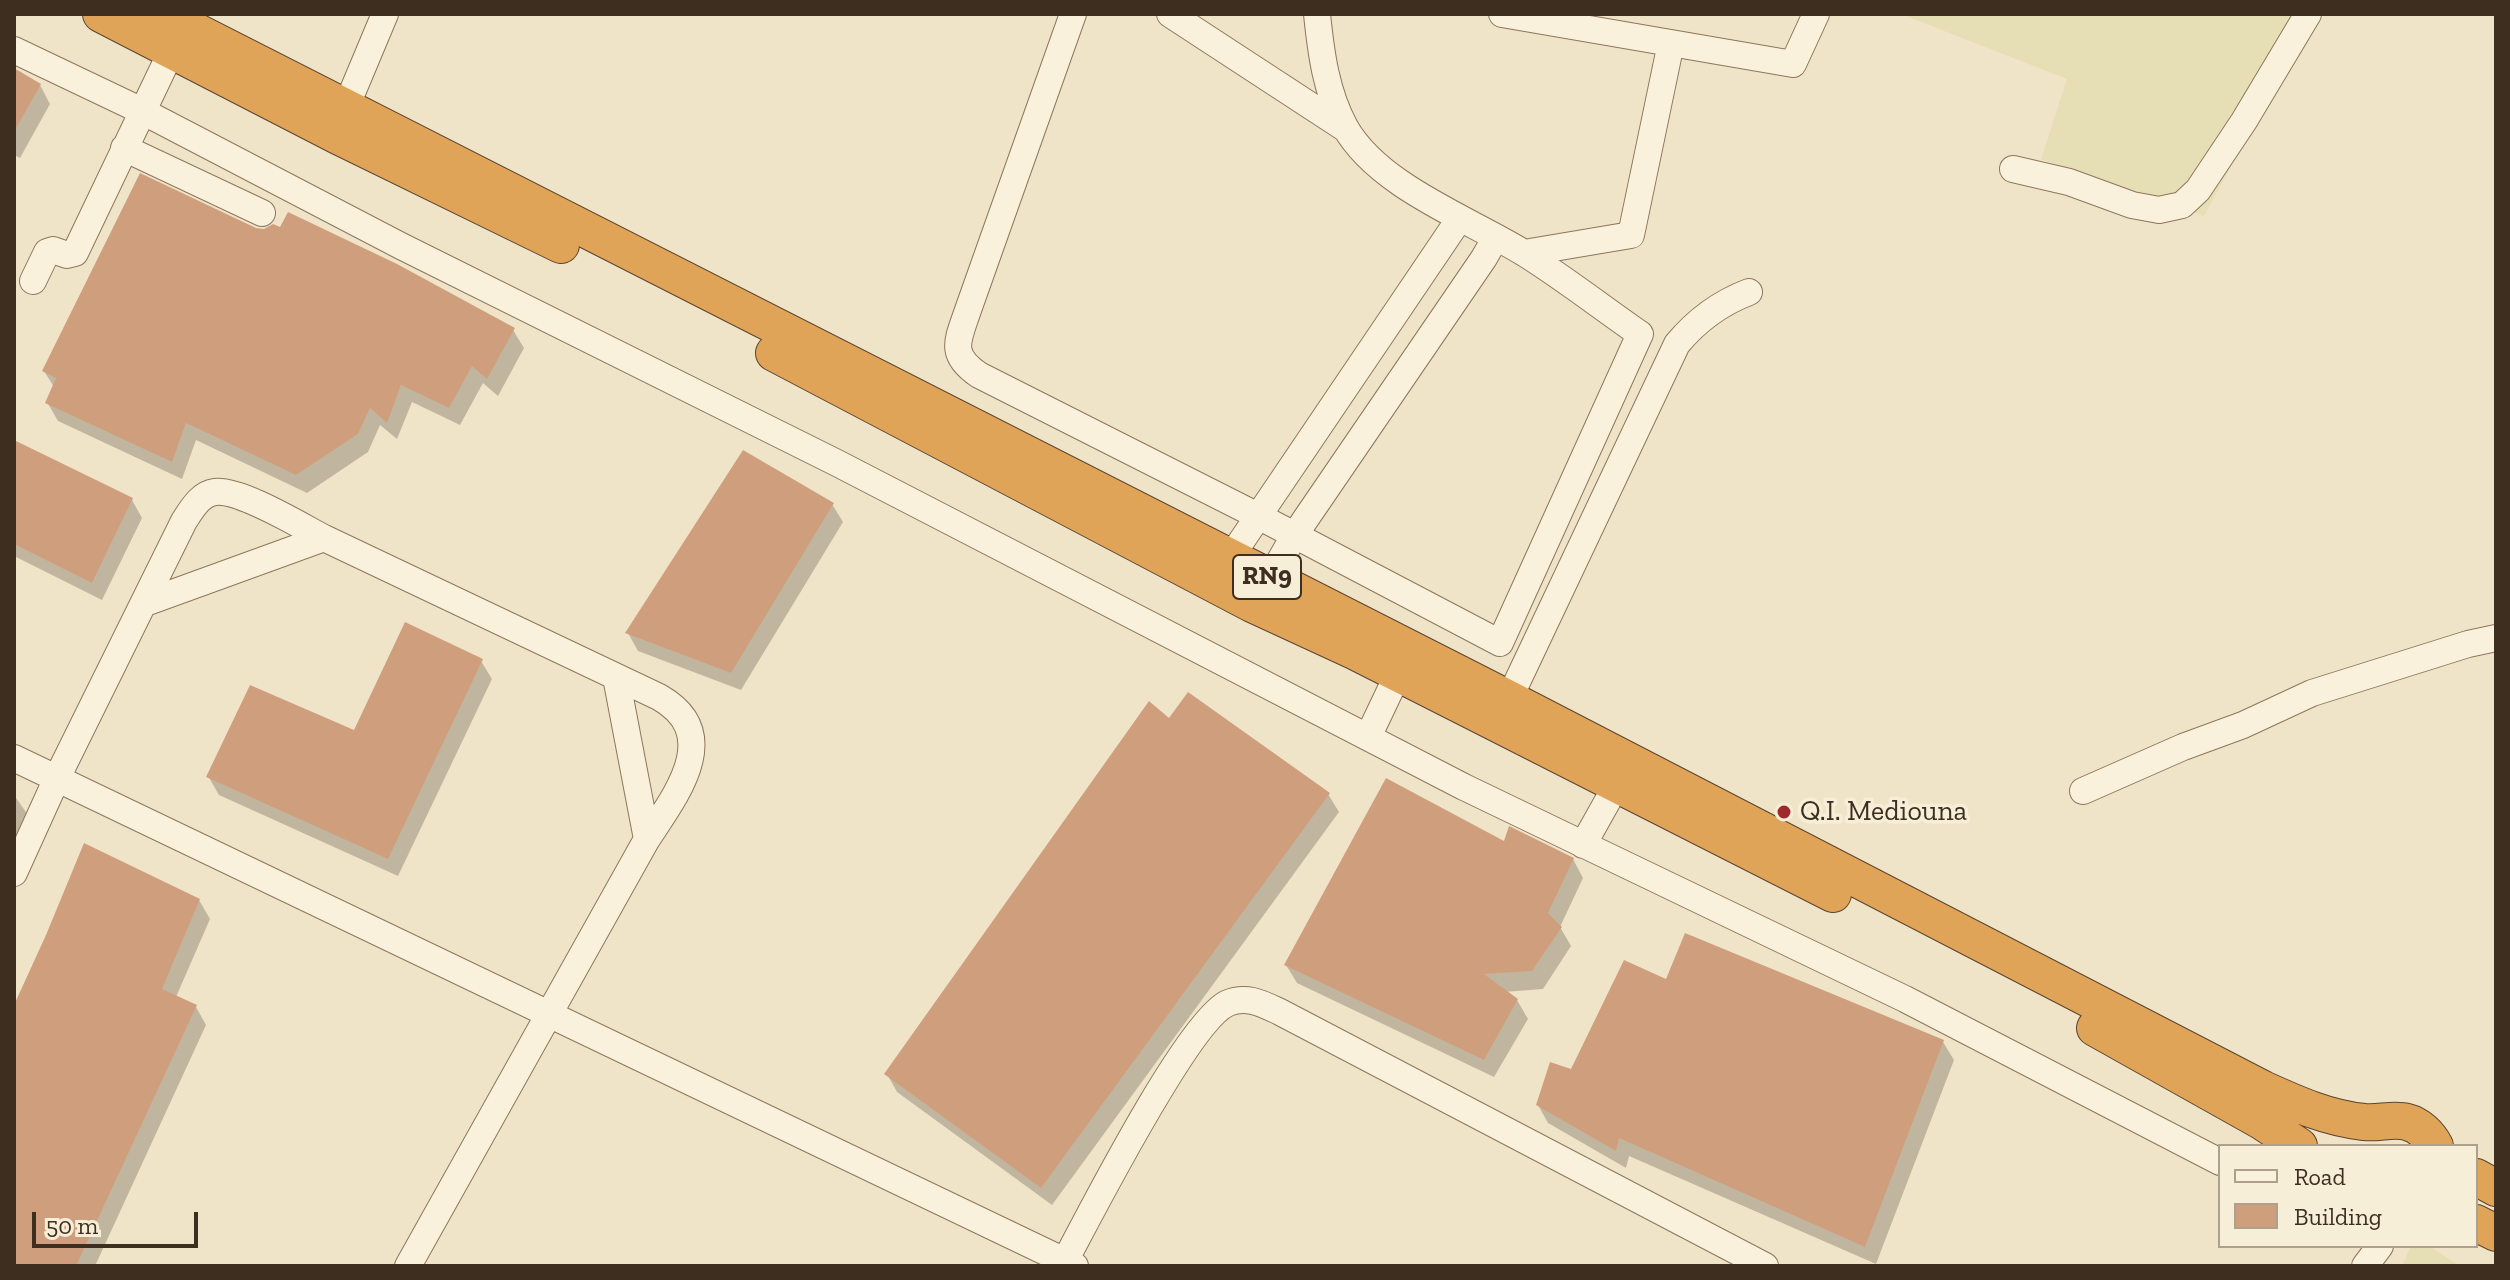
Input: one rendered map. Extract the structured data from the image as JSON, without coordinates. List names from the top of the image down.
{
  "streets": {
    "highway": ["RN9"]
  },
  "places": ["Q.I. Mediouna"],
  "legend": ["Road", "Building"],
  "scale_bar": "50 m"
}
